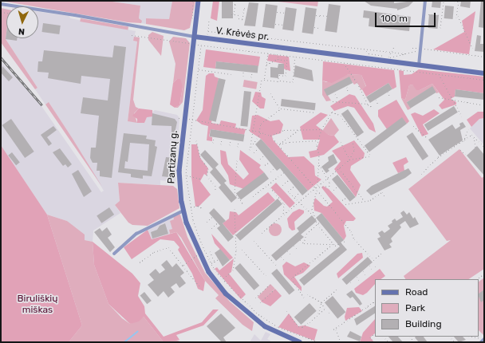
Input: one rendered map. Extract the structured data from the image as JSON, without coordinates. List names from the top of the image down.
{
  "streets": {
    "street": ["V. Krėvės pr.", "Partizanų g."]
  },
  "crossings": [
    ["V. Krėvės pr.", "Partizanų g."]
  ],
  "parks": ["Biruliškių miškas"],
  "legend": ["Road", "Park", "Building"],
  "scale_bar": "100 m",
  "north": "bottom"
}
